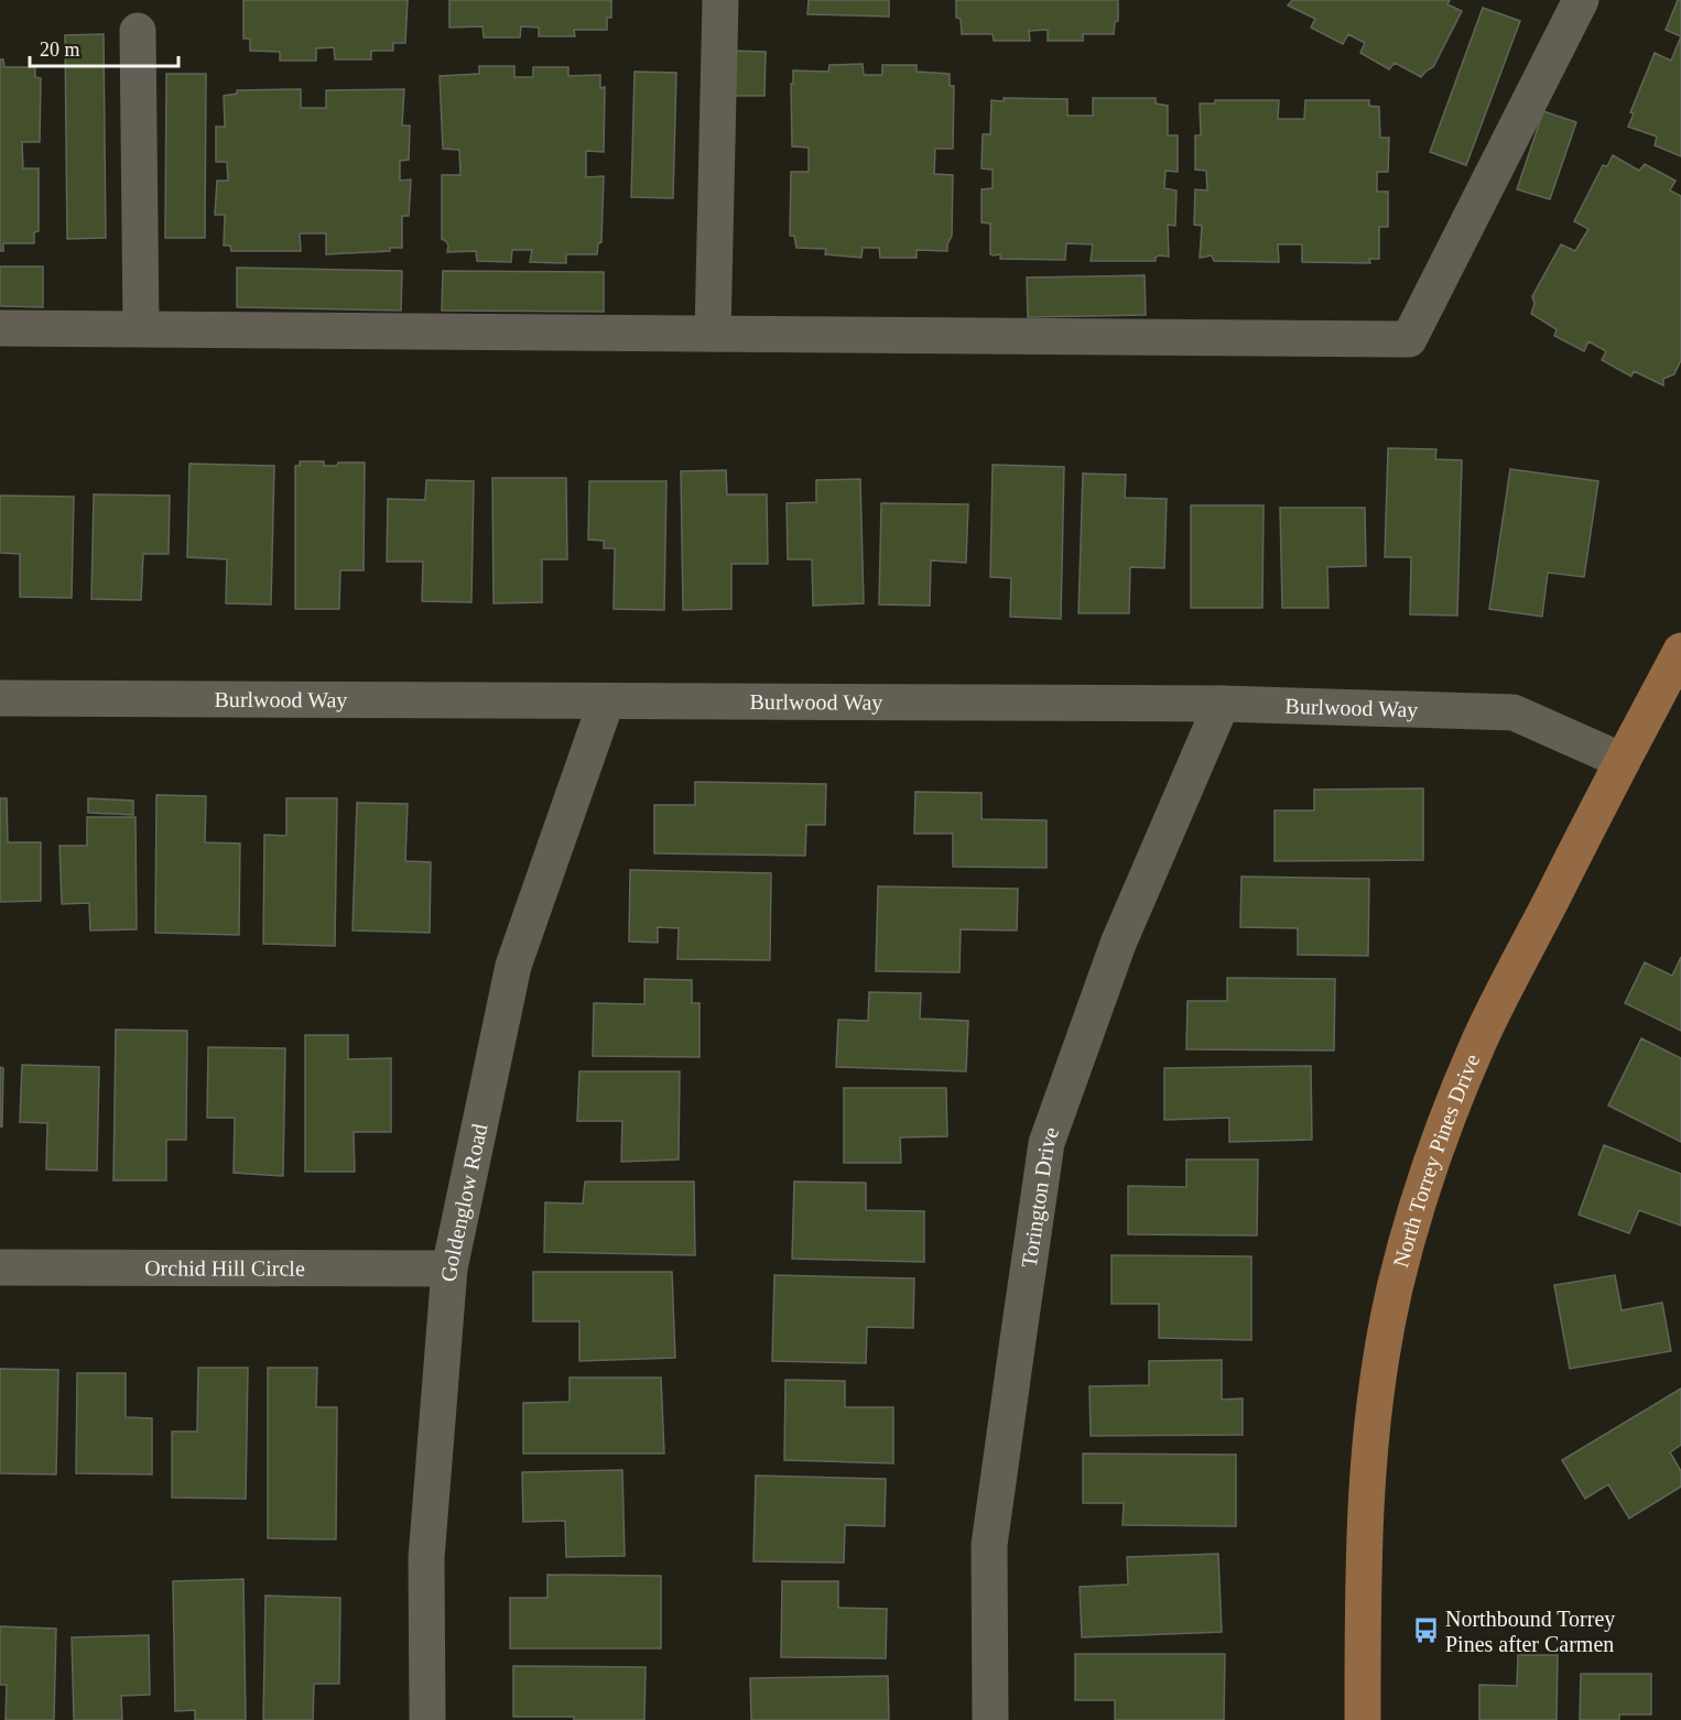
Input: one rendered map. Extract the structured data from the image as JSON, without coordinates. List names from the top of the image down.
{
  "streets": {
    "main road": ["North Torrey Pines Drive"],
    "street": [
      "Burlwood Way",
      "Torington Drive",
      "Goldenglow Road",
      "Orchid Hill Circle"
    ]
  },
  "crossings": [
    ["Burlwood Way", "North Torrey Pines Drive"],
    ["Burlwood Way", "Torington Drive"],
    ["Burlwood Way", "Goldenglow Road"],
    ["Goldenglow Road", "Orchid Hill Circle"]
  ],
  "places": {
    "bus stop": ["Northbound Torrey Pines after Carmen"]
  },
  "scale_bar": "20 m"
}
